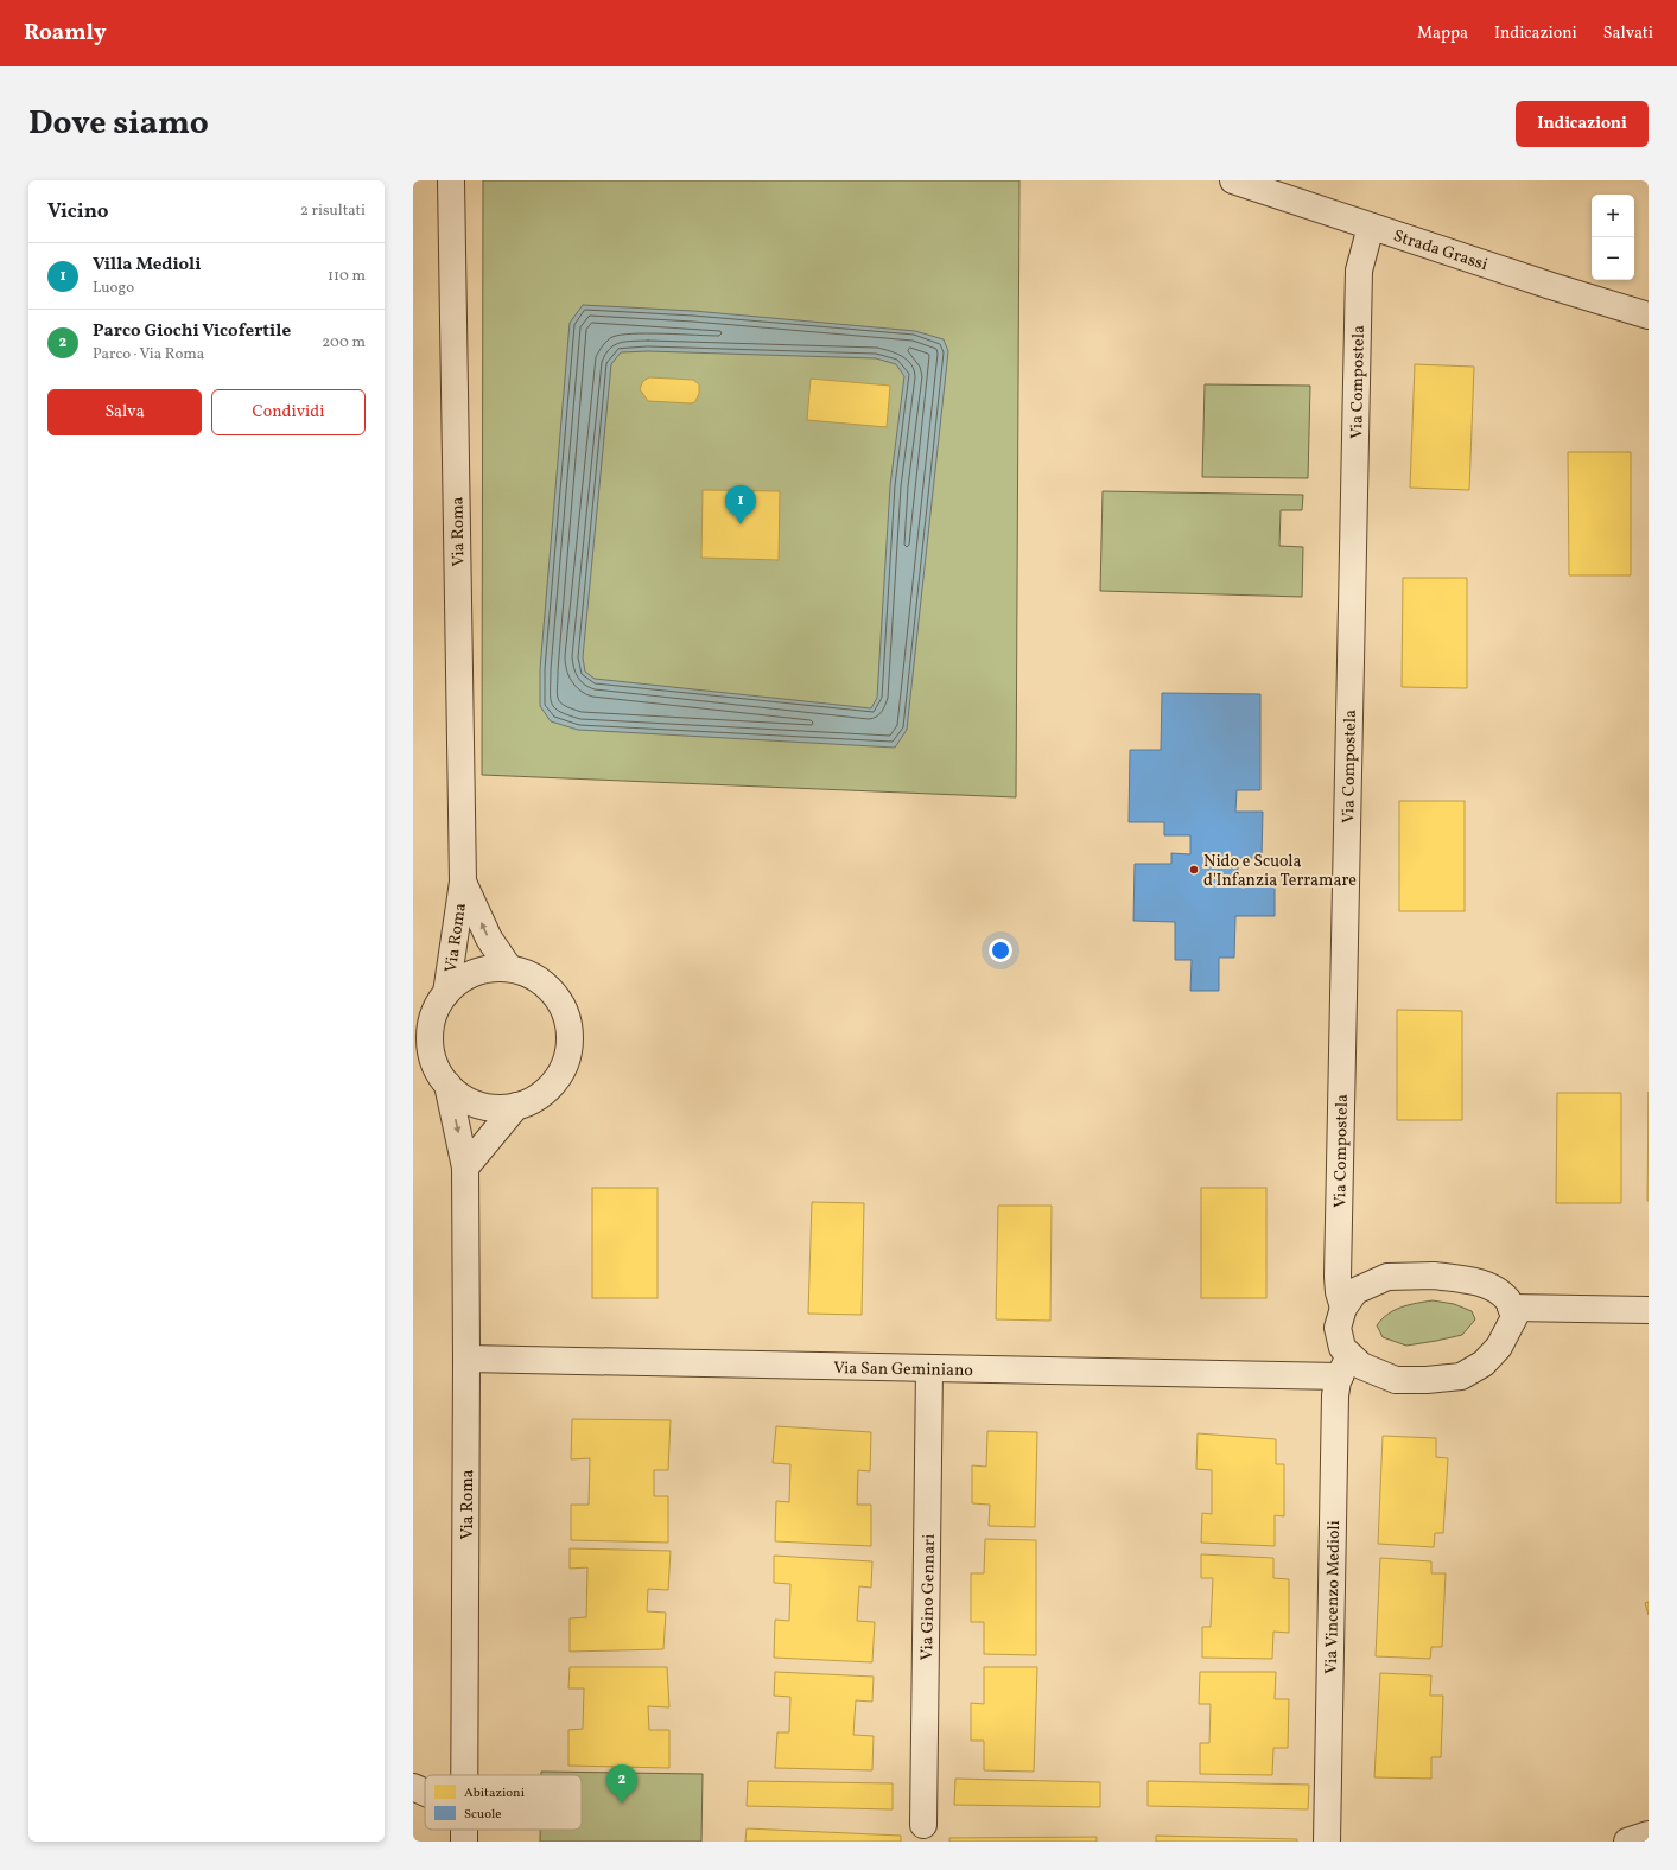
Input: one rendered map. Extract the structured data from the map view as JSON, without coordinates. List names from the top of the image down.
{
  "streets": {
    "street": [
      "Strada Grassi",
      "Via Compostela",
      "Via Roma",
      "Via San Geminiano",
      "Via Gino Gennari",
      "Via Vincenzo Medioli"
    ]
  },
  "crossings": [
    ["Strada Grassi", "Via Compostela"],
    ["Via Compostela", "Via San Geminiano"],
    ["Via Compostela", "Via Vincenzo Medioli"],
    ["Via Roma", "Via San Geminiano"],
    ["Via San Geminiano", "Via Gino Gennari"],
    ["Via San Geminiano", "Via Vincenzo Medioli"]
  ],
  "places": ["Nido e Scuola d'Infanzia Terramare"],
  "legend": ["Abitazioni", "Scuole"],
  "page": {
    "header": "Roamly",
    "nav": ["Mappa", "Indicazioni", "Salvati"],
    "title": "Dove siamo",
    "buttons": [
      "Indicazioni",
      ["Salva", "Condividi"]
    ],
    "heading": ["Vicino", "2 risultati"],
    "map_buttons": ["+", "−"],
    "list": [
      {
        "mark": "1",
        "name": "Villa Medioli",
        "note": "Luogo",
        "value": "110 m"
      },
      {
        "mark": "2",
        "name": "Parco Giochi Vicofertile",
        "note": "Parco · Via Roma",
        "value": "200 m"
      }
    ],
    "pins": ["1", "2"]
  }
}
